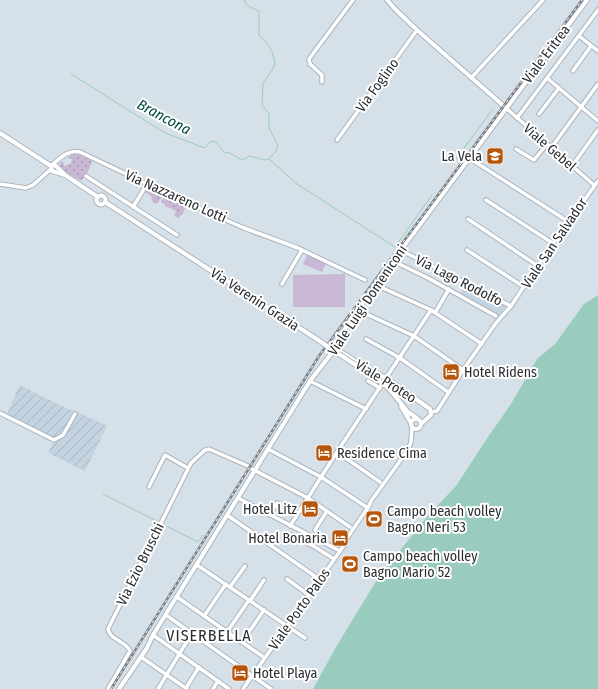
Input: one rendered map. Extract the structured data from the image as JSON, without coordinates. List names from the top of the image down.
{
  "streets": {
    "street": [
      "Viale Eritrea",
      "Via Foglino",
      "Viale Gebel",
      "Via Nazzareno Lotti",
      "Viale San Salvador",
      "Via Lago Rodolfo",
      "Via Verenin Grazia",
      "Viale Luigi Domeniconi",
      "Viale Proteo",
      "Via Ezio Bruschi",
      "Viale Porto Palos"
    ]
  },
  "crossings": [
    ["Viale Eritrea", "Viale Gebel"],
    ["Viale Eritrea", "Viale Luigi Domeniconi"],
    ["Viale Gebel", "Viale San Salvador"],
    ["Viale Gebel", "Viale Luigi Domeniconi"],
    ["Via Nazzareno Lotti", "Via Verenin Grazia"],
    ["Viale San Salvador", "Via Lago Rodolfo"],
    ["Via Verenin Grazia", "Viale Proteo"],
    ["Via Verenin Grazia", "Viale Porto Palos"],
    ["Viale Luigi Domeniconi", "Viale Proteo"],
    ["Viale Proteo", "Viale Porto Palos"]
  ],
  "districts": ["VISERBELLA"],
  "water": ["Brancona"],
  "places": {
    "school or university": ["La Vela"],
    "hotel": [
      "Hotel Ridens",
      "Residence Cima",
      "Hotel Litz",
      "Hotel Bonaria",
      "Hotel Playa"
    ],
    "sports": ["Campo beach volley Bagno Neri 53", "Campo beach volley Bagno Mario 52"]
  }
}
